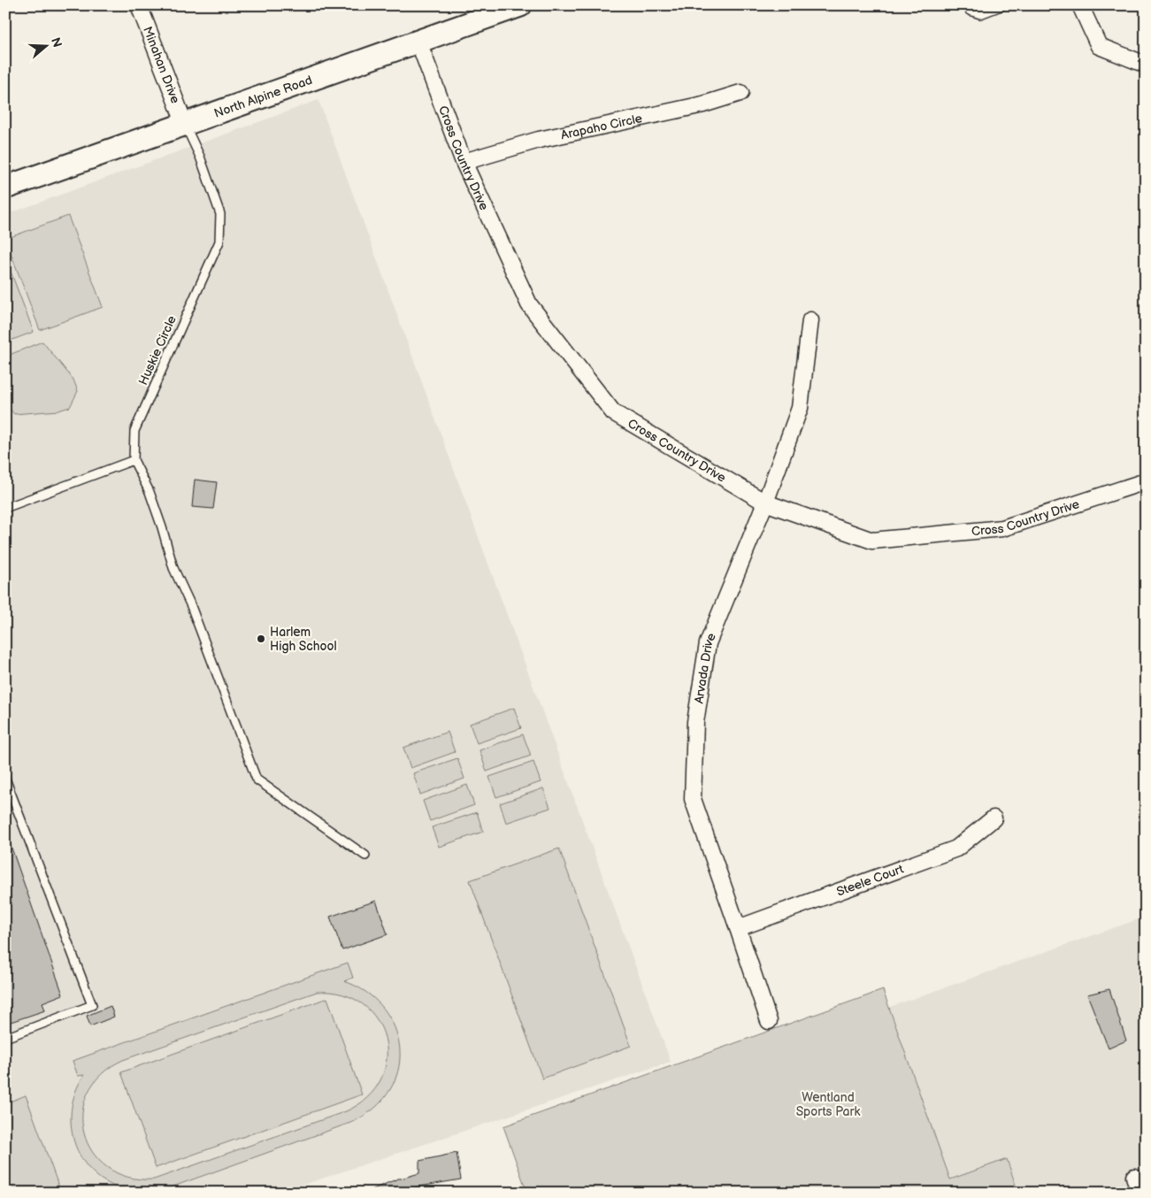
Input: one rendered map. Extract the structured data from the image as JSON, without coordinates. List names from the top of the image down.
{
  "streets": {
    "main road": ["North Alpine Road"],
    "street": [
      "Minahan Drive",
      "Arapaho Circle",
      "Cross Country Drive",
      "Arvada Drive",
      "Steele Court"
    ],
    "lane": ["Huskie Circle"]
  },
  "crossings": [
    ["Minahan Drive", "North Alpine Road"],
    ["Minahan Drive", "Huskie Circle"],
    ["North Alpine Road", "Cross Country Drive"],
    ["North Alpine Road", "Huskie Circle"],
    ["Arapaho Circle", "Cross Country Drive"],
    ["Cross Country Drive", "Arvada Drive"],
    ["Arvada Drive", "Steele Court"]
  ],
  "parks": ["Wentland Sports Park"],
  "places": ["Harlem High School"],
  "north": "right"
}
